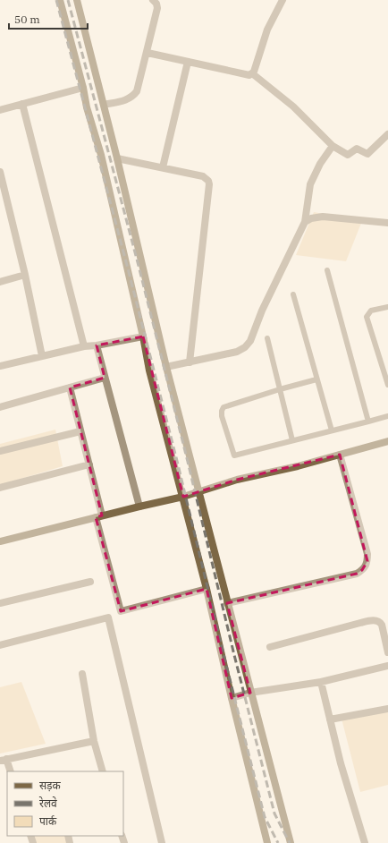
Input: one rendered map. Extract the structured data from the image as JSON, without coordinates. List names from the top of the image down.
{
  "legend": ["सड़क", "रेलवे", "पार्क"],
  "scale_bar": "50 m"
}
